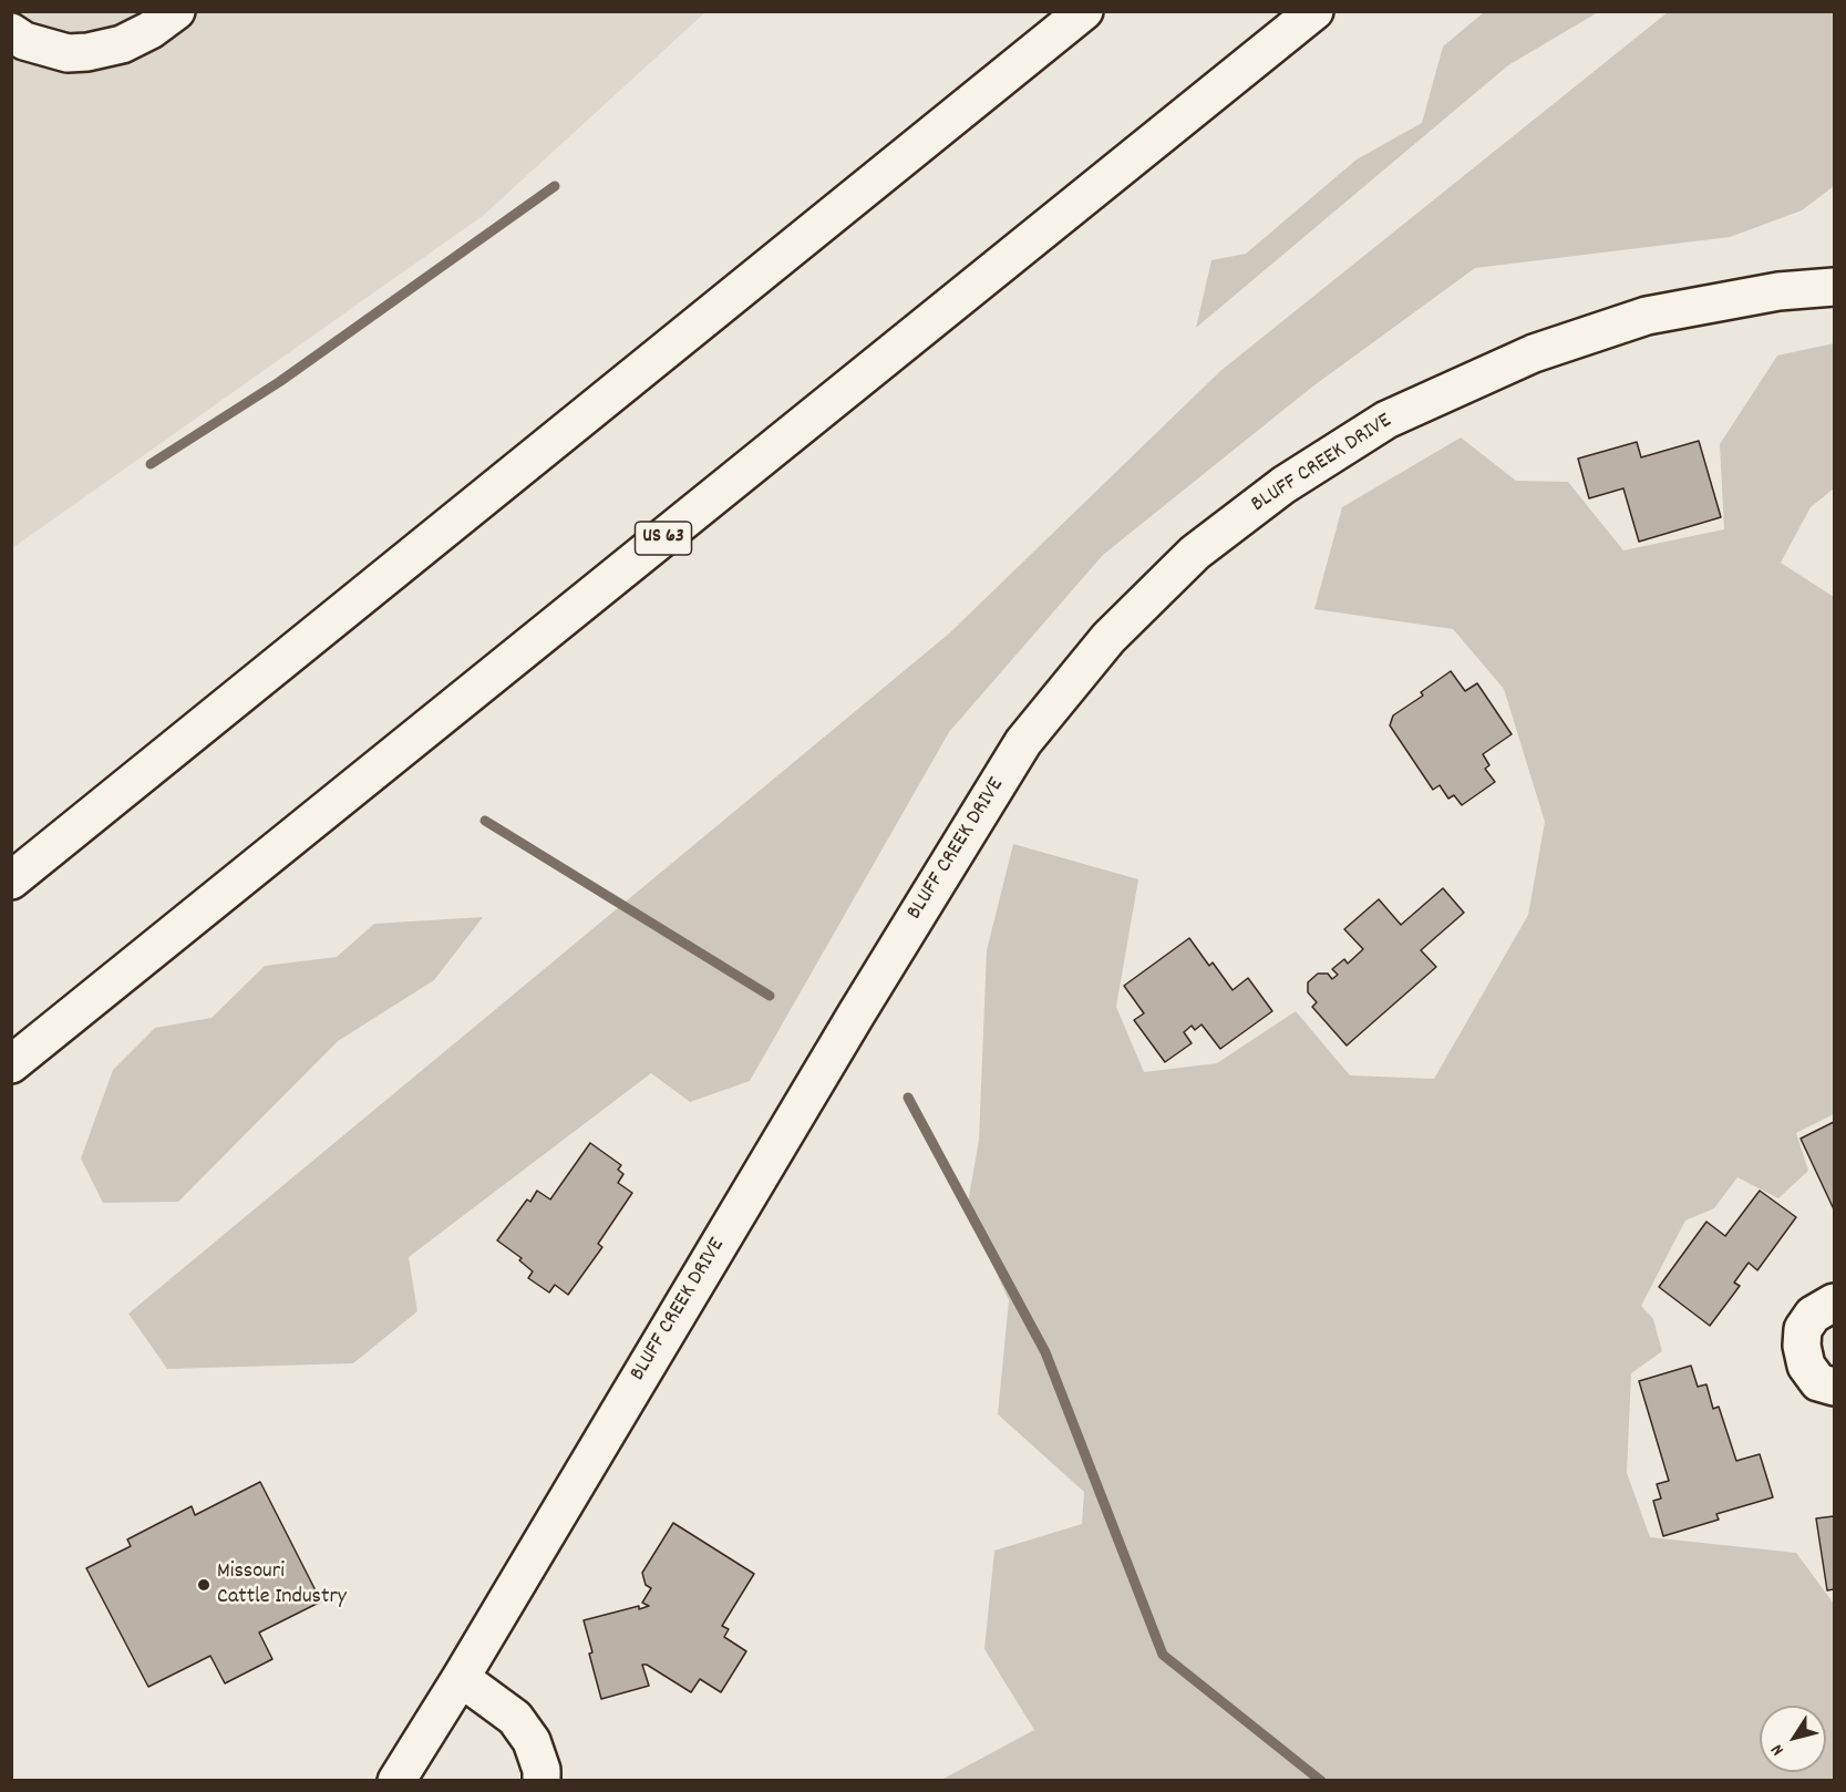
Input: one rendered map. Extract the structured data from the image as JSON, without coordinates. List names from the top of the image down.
{
  "streets": {
    "main road": ["BLUFF CREEK DRIVE", "US 63"]
  },
  "places": ["Missouri Cattle Industry"],
  "north": "bottom left"
}
